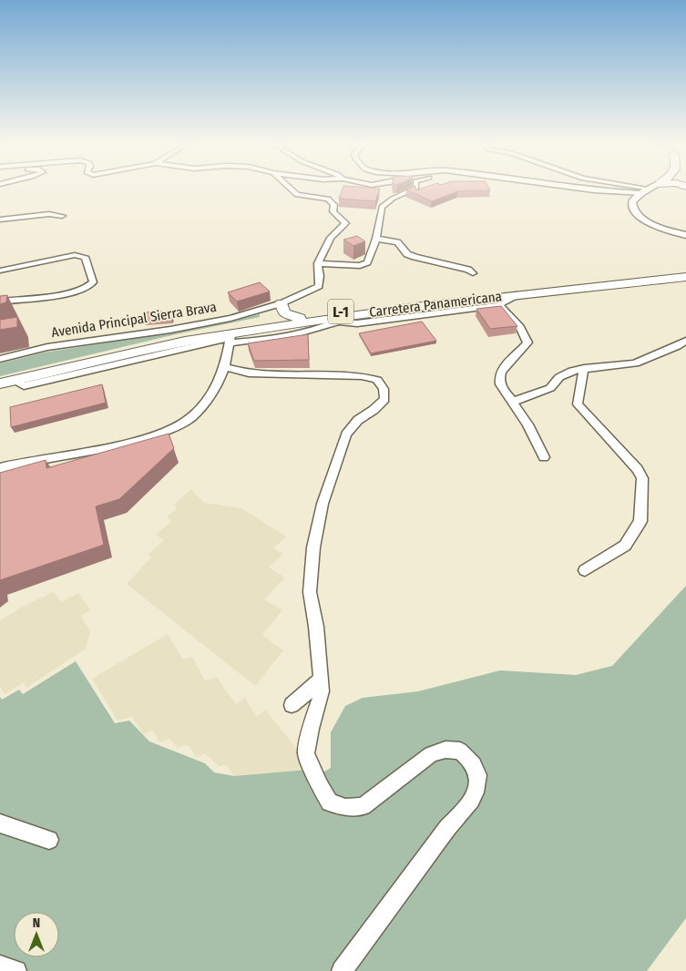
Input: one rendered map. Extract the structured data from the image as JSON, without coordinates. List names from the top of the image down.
{
  "streets": {
    "main road": ["Carretera Panamericana", "L-1"],
    "street": ["Avenida Principal Sierra Brava"]
  },
  "north": "top"
}
